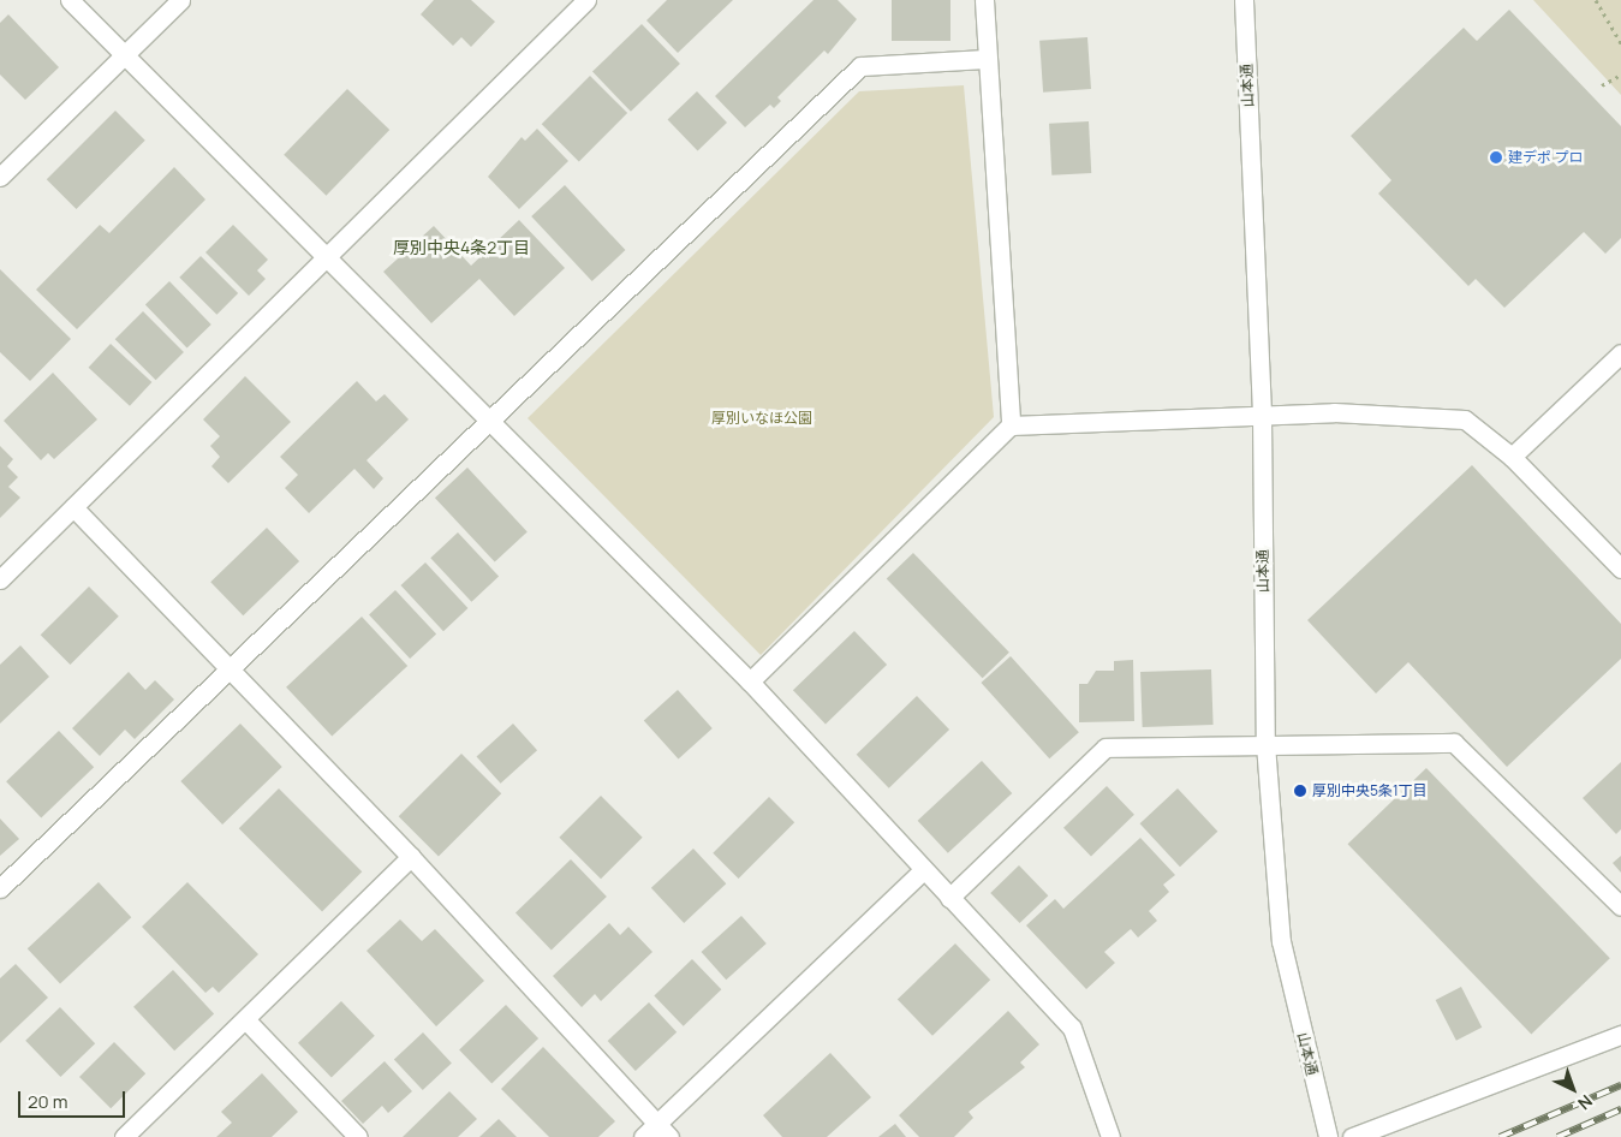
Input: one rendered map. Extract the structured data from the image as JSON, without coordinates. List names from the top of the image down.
{
  "streets": {
    "street": ["山本通"]
  },
  "districts": ["厚別中央4条2丁目"],
  "parks": ["厚別いなほ公園"],
  "places": ["建デポ プロ", "厚別中央5条1丁目"],
  "scale_bar": "20 m",
  "north": "bottom right"
}
